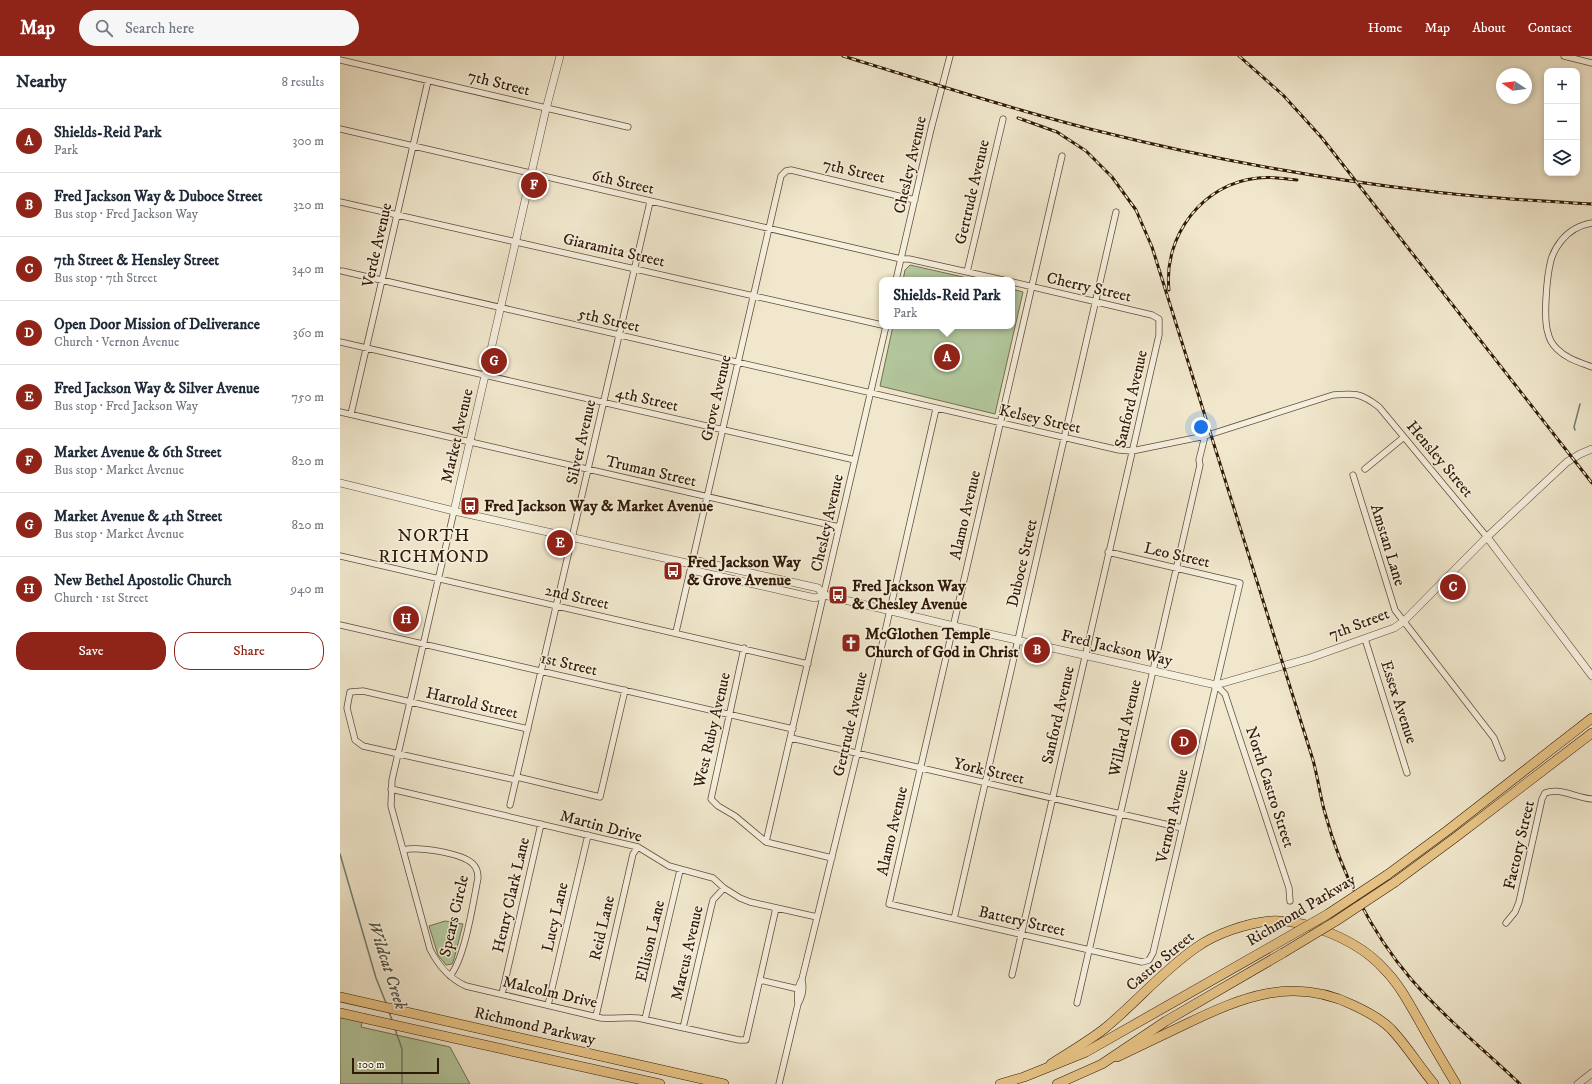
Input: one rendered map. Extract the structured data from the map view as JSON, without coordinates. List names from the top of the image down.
{
  "streets": {
    "main road": ["Richmond Parkway", "Castro Street"],
    "street": [
      "7th Street",
      "Chesley Avenue",
      "6th Street",
      "Gertrude Avenue",
      "Verde Avenue",
      "Giaramita Street",
      "Cherry Street",
      "5th Street",
      "Grove Avenue",
      "4th Street",
      "Sanford Avenue",
      "Kelsey Street",
      "Market Avenue",
      "Silver Avenue",
      "Hensley Street",
      "Truman Street",
      "Alamo Avenue",
      "Amstan Lane",
      "Leo Street",
      "Duboce Street",
      "2nd Street",
      "Fred Jackson Way",
      "1st Street",
      "Essex Avenue",
      "Harrold Street",
      "Willard Avenue",
      "West Ruby Avenue",
      "York Street",
      "North Castro Street",
      "Vernon Avenue",
      "Martin Drive",
      "Factory Street",
      "Henry Clark Lane",
      "Spears Circle",
      "Lucy Lane",
      "Battery Street",
      "Reid Lane",
      "Ellison Lane",
      "Marcus Avenue",
      "Malcolm Drive"
    ]
  },
  "crossings": [
    ["7th Street", "Chesley Avenue"],
    ["7th Street", "Verde Avenue"],
    ["7th Street", "Grove Avenue"],
    ["7th Street", "Market Avenue"],
    ["7th Street", "Hensley Street"],
    ["7th Street", "Amstan Lane"],
    ["7th Street", "Fred Jackson Way"],
    ["7th Street", "Essex Avenue"],
    ["7th Street", "North Castro Street"],
    ["7th Street", "Vernon Avenue"],
    ["Chesley Avenue", "6th Street"],
    ["Chesley Avenue", "5th Street"],
    ["Chesley Avenue", "4th Street"],
    ["Chesley Avenue", "Kelsey Street"],
    ["Chesley Avenue", "Truman Street"],
    ["Chesley Avenue", "2nd Street"],
    ["Chesley Avenue", "Fred Jackson Way"],
    ["Chesley Avenue", "1st Street"],
    ["Chesley Avenue", "West Ruby Avenue"],
    ["Chesley Avenue", "York Street"],
    ["6th Street", "Verde Avenue"],
    ["6th Street", "Grove Avenue"],
    ["6th Street", "Market Avenue"],
    ["6th Street", "Silver Avenue"],
    ["Gertrude Avenue", "Kelsey Street"],
    ["Gertrude Avenue", "Fred Jackson Way"],
    ["Gertrude Avenue", "West Ruby Avenue"],
    ["Gertrude Avenue", "York Street"],
    ["Gertrude Avenue", "Martin Drive"],
    ["Verde Avenue", "Giaramita Street"],
    ["Verde Avenue", "5th Street"],
    ["Verde Avenue", "4th Street"],
    ["Verde Avenue", "Truman Street"],
    ["Giaramita Street", "Grove Avenue"],
    ["Giaramita Street", "Market Avenue"],
    ["Giaramita Street", "Silver Avenue"],
    ["Cherry Street", "Sanford Avenue"],
    ["Cherry Street", "Alamo Avenue"],
    ["Cherry Street", "Duboce Street"],
    ["5th Street", "Grove Avenue"],
    ["5th Street", "Kelsey Street"],
    ["5th Street", "Market Avenue"],
    ["5th Street", "Silver Avenue"],
    ["Grove Avenue", "4th Street"],
    ["Grove Avenue", "Truman Street"],
    ["Grove Avenue", "2nd Street"],
    ["Grove Avenue", "Fred Jackson Way"],
    ["4th Street", "Market Avenue"],
    ["4th Street", "Silver Avenue"],
    ["Sanford Avenue", "Kelsey Street"],
    ["Sanford Avenue", "Leo Street"],
    ["Sanford Avenue", "Fred Jackson Way"],
    ["Sanford Avenue", "York Street"],
    ["Sanford Avenue", "Battery Street"],
    ["Kelsey Street", "Hensley Street"],
    ["Kelsey Street", "Alamo Avenue"],
    ["Kelsey Street", "Duboce Street"],
    ["Kelsey Street", "Willard Avenue"],
    ["Market Avenue", "Truman Street"],
    ["Market Avenue", "2nd Street"],
    ["Market Avenue", "Fred Jackson Way"],
    ["Market Avenue", "1st Street"],
    ["Market Avenue", "Harrold Street"],
    ["Market Avenue", "Malcolm Drive"],
    ["Silver Avenue", "Truman Street"],
    ["Silver Avenue", "2nd Street"],
    ["Silver Avenue", "Fred Jackson Way"],
    ["Silver Avenue", "1st Street"],
    ["Silver Avenue", "Harrold Street"],
    ["Hensley Street", "Willard Avenue"],
    ["Alamo Avenue", "Fred Jackson Way"],
    ["Alamo Avenue", "York Street"],
    ["Alamo Avenue", "Battery Street"],
    ["Leo Street", "Willard Avenue"],
    ["Leo Street", "Vernon Avenue"],
    ["Duboce Street", "Fred Jackson Way"],
    ["Duboce Street", "York Street"],
    ["Duboce Street", "Battery Street"],
    ["2nd Street", "West Ruby Avenue"],
    ["Fred Jackson Way", "Willard Avenue"],
    ["Fred Jackson Way", "North Castro Street"],
    ["Fred Jackson Way", "Vernon Avenue"],
    ["1st Street", "West Ruby Avenue"],
    ["Harrold Street", "Malcolm Drive"],
    ["Willard Avenue", "York Street"],
    ["Willard Avenue", "Battery Street"],
    ["York Street", "Vernon Avenue"],
    ["North Castro Street", "Vernon Avenue"],
    ["Vernon Avenue", "Battery Street"],
    ["Martin Drive", "Henry Clark Lane"],
    ["Martin Drive", "Lucy Lane"],
    ["Martin Drive", "Reid Lane"],
    ["Martin Drive", "Ellison Lane"],
    ["Martin Drive", "Marcus Avenue"],
    ["Martin Drive", "Malcolm Drive"],
    ["Henry Clark Lane", "Malcolm Drive"],
    ["Richmond Parkway", "Castro Street"],
    ["Spears Circle", "Malcolm Drive"],
    ["Lucy Lane", "Malcolm Drive"],
    ["Reid Lane", "Malcolm Drive"],
    ["Ellison Lane", "Malcolm Drive"],
    ["Marcus Avenue", "Malcolm Drive"]
  ],
  "districts": ["NORTH RICHMOND"],
  "water": ["Wildcat Creek"],
  "places": {
    "bus stop": ["Fred Jackson Way & Market Avenue", "Fred Jackson Way & Grove Avenue", "Fred Jackson Way & Chesley Avenue"],
    "church": ["McGlothen Temple Church of God in Christ"]
  },
  "scale_bar": "100 m",
  "north": "left",
  "page": {
    "header": "Map",
    "search": "Search here",
    "nav": [
      "Home",
      "Map",
      "About",
      "Contact"
    ],
    "heading": ["Nearby", "8 results"],
    "map_buttons": ["+", "−"],
    "list": [
      {
        "mark": "A",
        "name": "Shields-Reid Park",
        "note": "Park",
        "value": "300 m"
      },
      {
        "mark": "B",
        "name": "Fred Jackson Way & Duboce Street",
        "note": "Bus stop · Fred Jackson Way",
        "value": "320 m"
      },
      {
        "mark": "C",
        "name": "7th Street & Hensley Street",
        "note": "Bus stop · 7th Street",
        "value": "340 m"
      },
      {
        "mark": "D",
        "name": "Open Door Mission of Deliverance",
        "note": "Church · Vernon Avenue",
        "value": "360 m"
      },
      {
        "mark": "E",
        "name": "Fred Jackson Way & Silver Avenue",
        "note": "Bus stop · Fred Jackson Way",
        "value": "750 m"
      },
      {
        "mark": "F",
        "name": "Market Avenue & 6th Street",
        "note": "Bus stop · Market Avenue",
        "value": "820 m"
      },
      {
        "mark": "G",
        "name": "Market Avenue & 4th Street",
        "note": "Bus stop · Market Avenue",
        "value": "820 m"
      },
      {
        "mark": "H",
        "name": "New Bethel Apostolic Church",
        "note": "Church · 1st Street",
        "value": "940 m"
      }
    ],
    "pins": [
      "F",
      "A",
      "G",
      "E",
      "C",
      "H",
      "B",
      "D"
    ],
    "popup": ["Shields-Reid Park", "Park"],
    "buttons": ["Save", "Share"],
    "scale": "100 m"
  }
}
